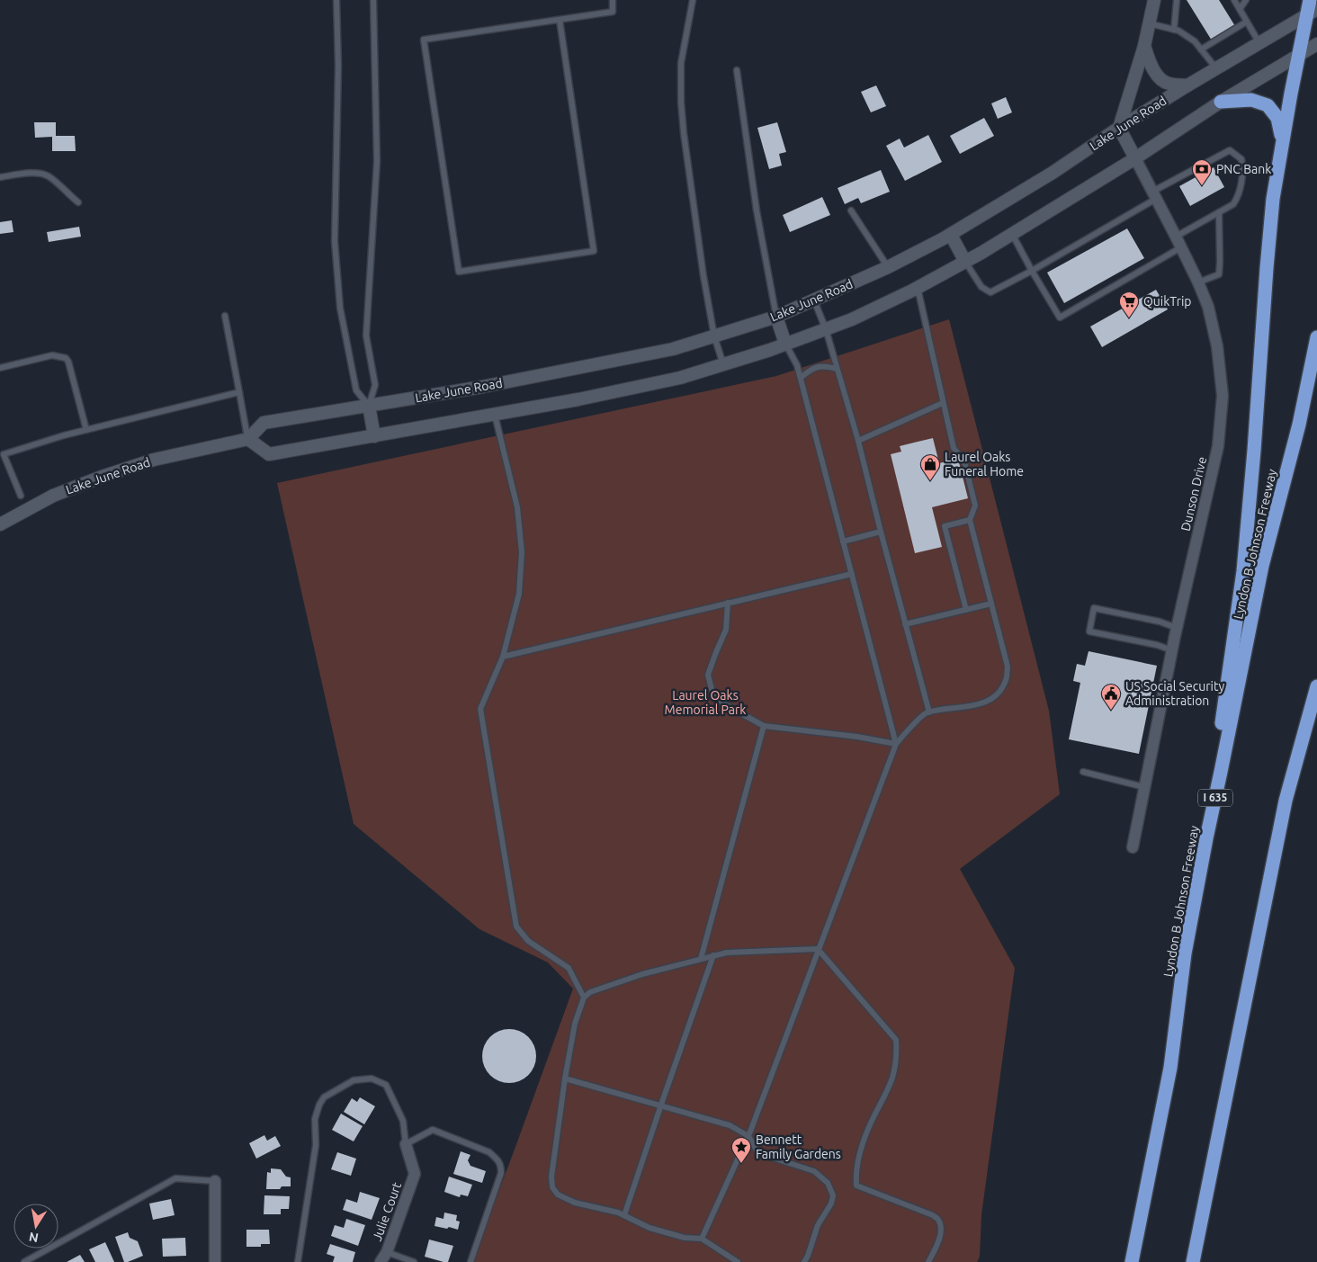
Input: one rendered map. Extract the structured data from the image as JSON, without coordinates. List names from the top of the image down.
{
  "streets": {
    "highway": ["Lyndon B Johnson Freeway", "I 635"],
    "main road": ["Lake June Road"],
    "street": ["Dunson Drive", "Julie Court"]
  },
  "parks": ["Laurel Oaks Memorial Park"],
  "places": {
    "bank": ["PNC Bank"],
    "supermarket": ["QuikTrip"],
    "shop": ["Laurel Oaks Funeral Home"],
    "public building": ["US Social Security Administration"],
    "place": ["Bennett Family Gardens"]
  },
  "north": "bottom"
}
